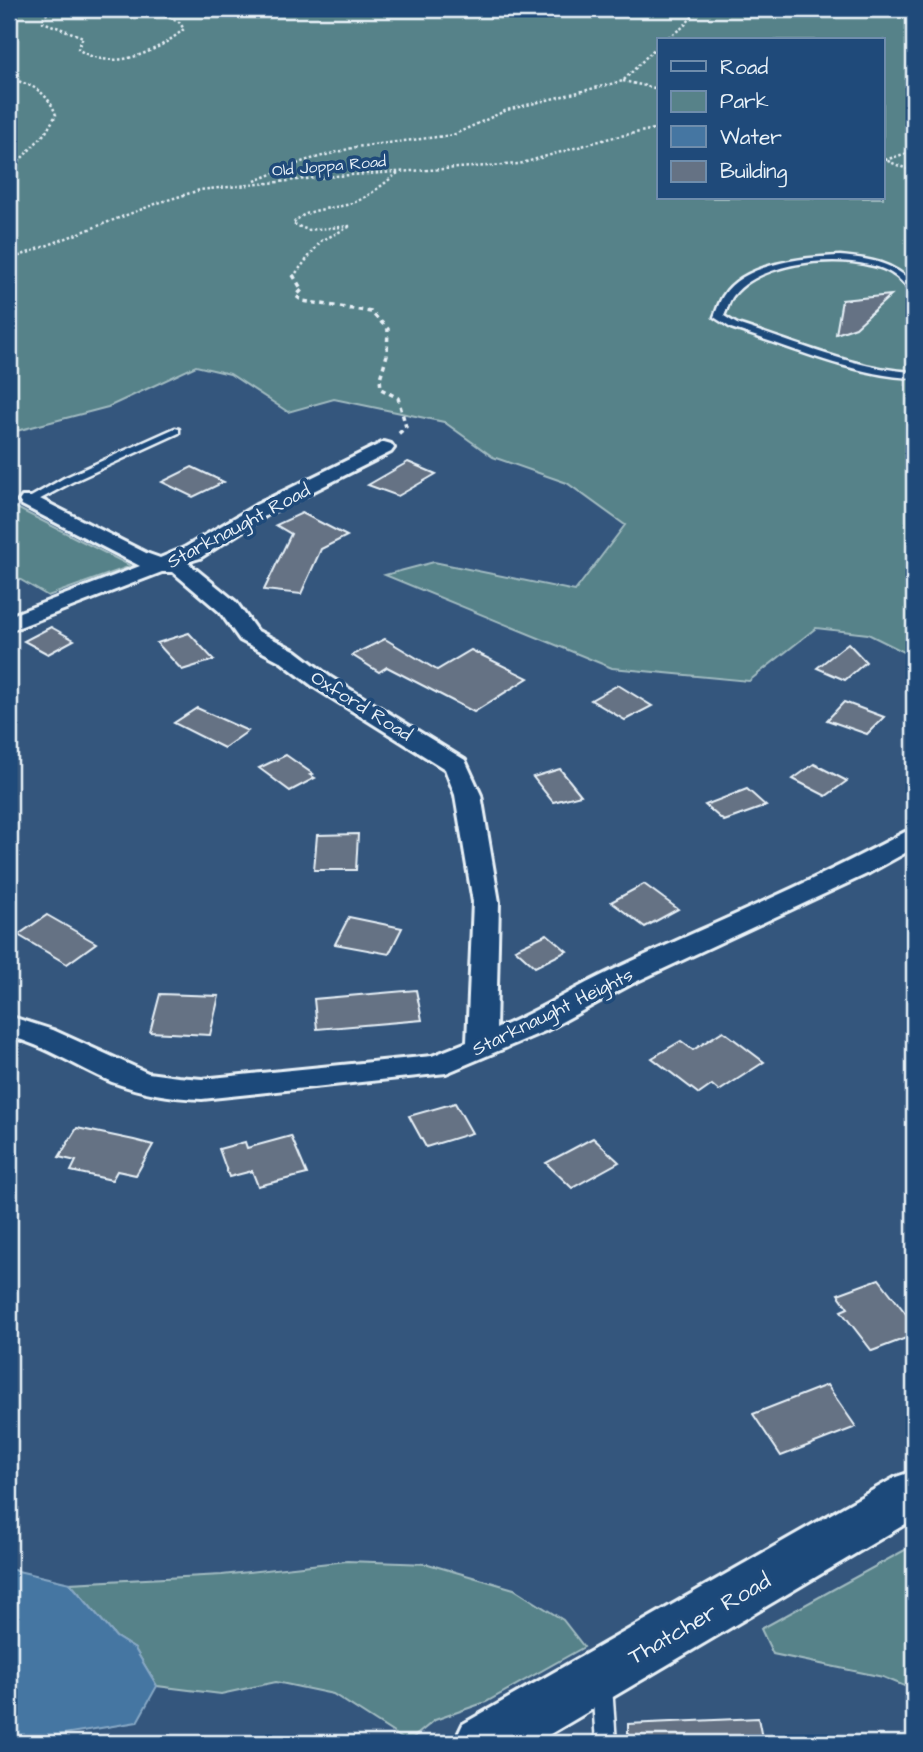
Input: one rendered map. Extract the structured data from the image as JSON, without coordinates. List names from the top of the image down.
{
  "streets": {
    "main road": ["Thatcher Road"],
    "street": ["Starknaught Road", "Oxford Road", "Starknaught Heights"],
    "path": ["Old Joppa Road"]
  },
  "crossings": [
    ["Starknaught Road", "Oxford Road"],
    ["Oxford Road", "Starknaught Heights"]
  ],
  "legend": [
    "Road",
    "Park",
    "Water",
    "Building"
  ]
}
